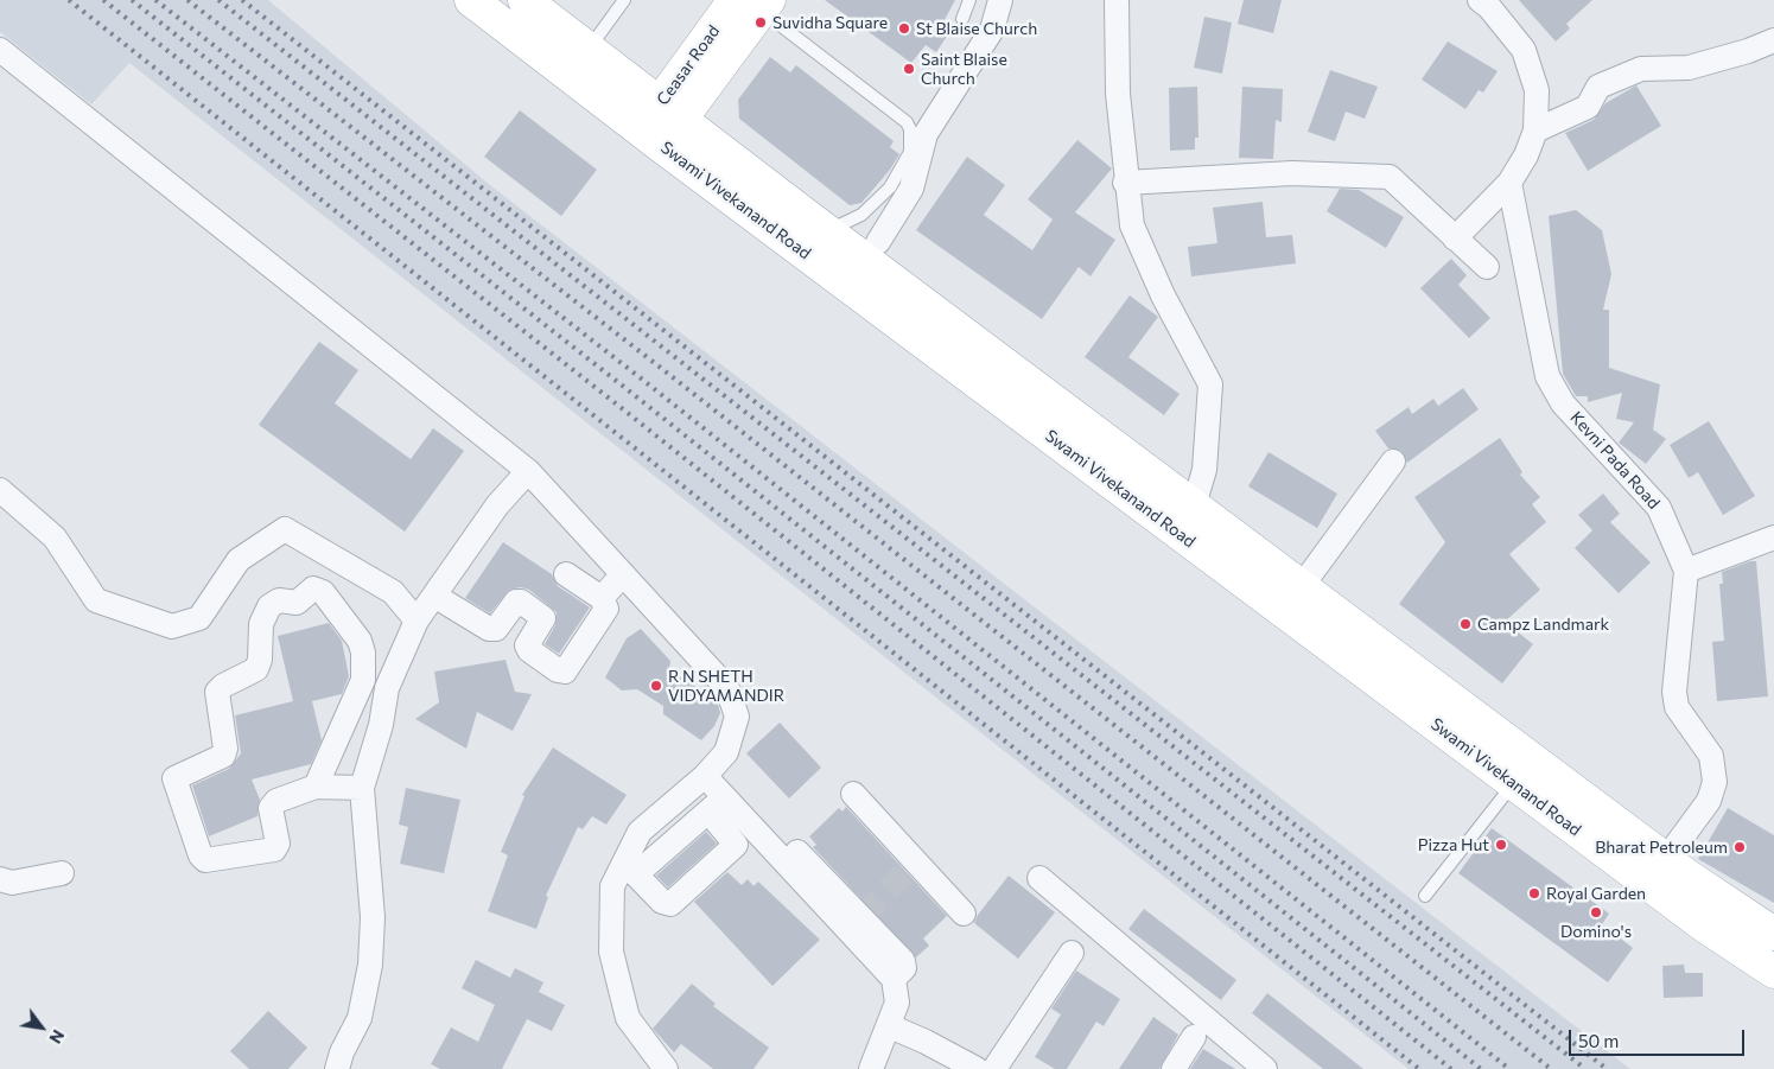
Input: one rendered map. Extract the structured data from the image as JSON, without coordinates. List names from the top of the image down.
{
  "streets": {
    "main road": ["Ceasar Road", "Swami Vivekanand Road"],
    "street": ["Kevni Pada Road"]
  },
  "crossings": [
    ["Ceasar Road", "Swami Vivekanand Road"],
    ["Swami Vivekanand Road", "Kevni Pada Road"]
  ],
  "places": [
    "Suvidha Square",
    "St Blaise Church",
    "Saint Blaise Church",
    "Campz Landmark",
    "R N SHETH VIDYAMANDIR",
    "Pizza Hut",
    "Bharat Petroleum",
    "Royal Garden",
    "Domino's"
  ],
  "scale_bar": "50 m",
  "north": "bottom right"
}
